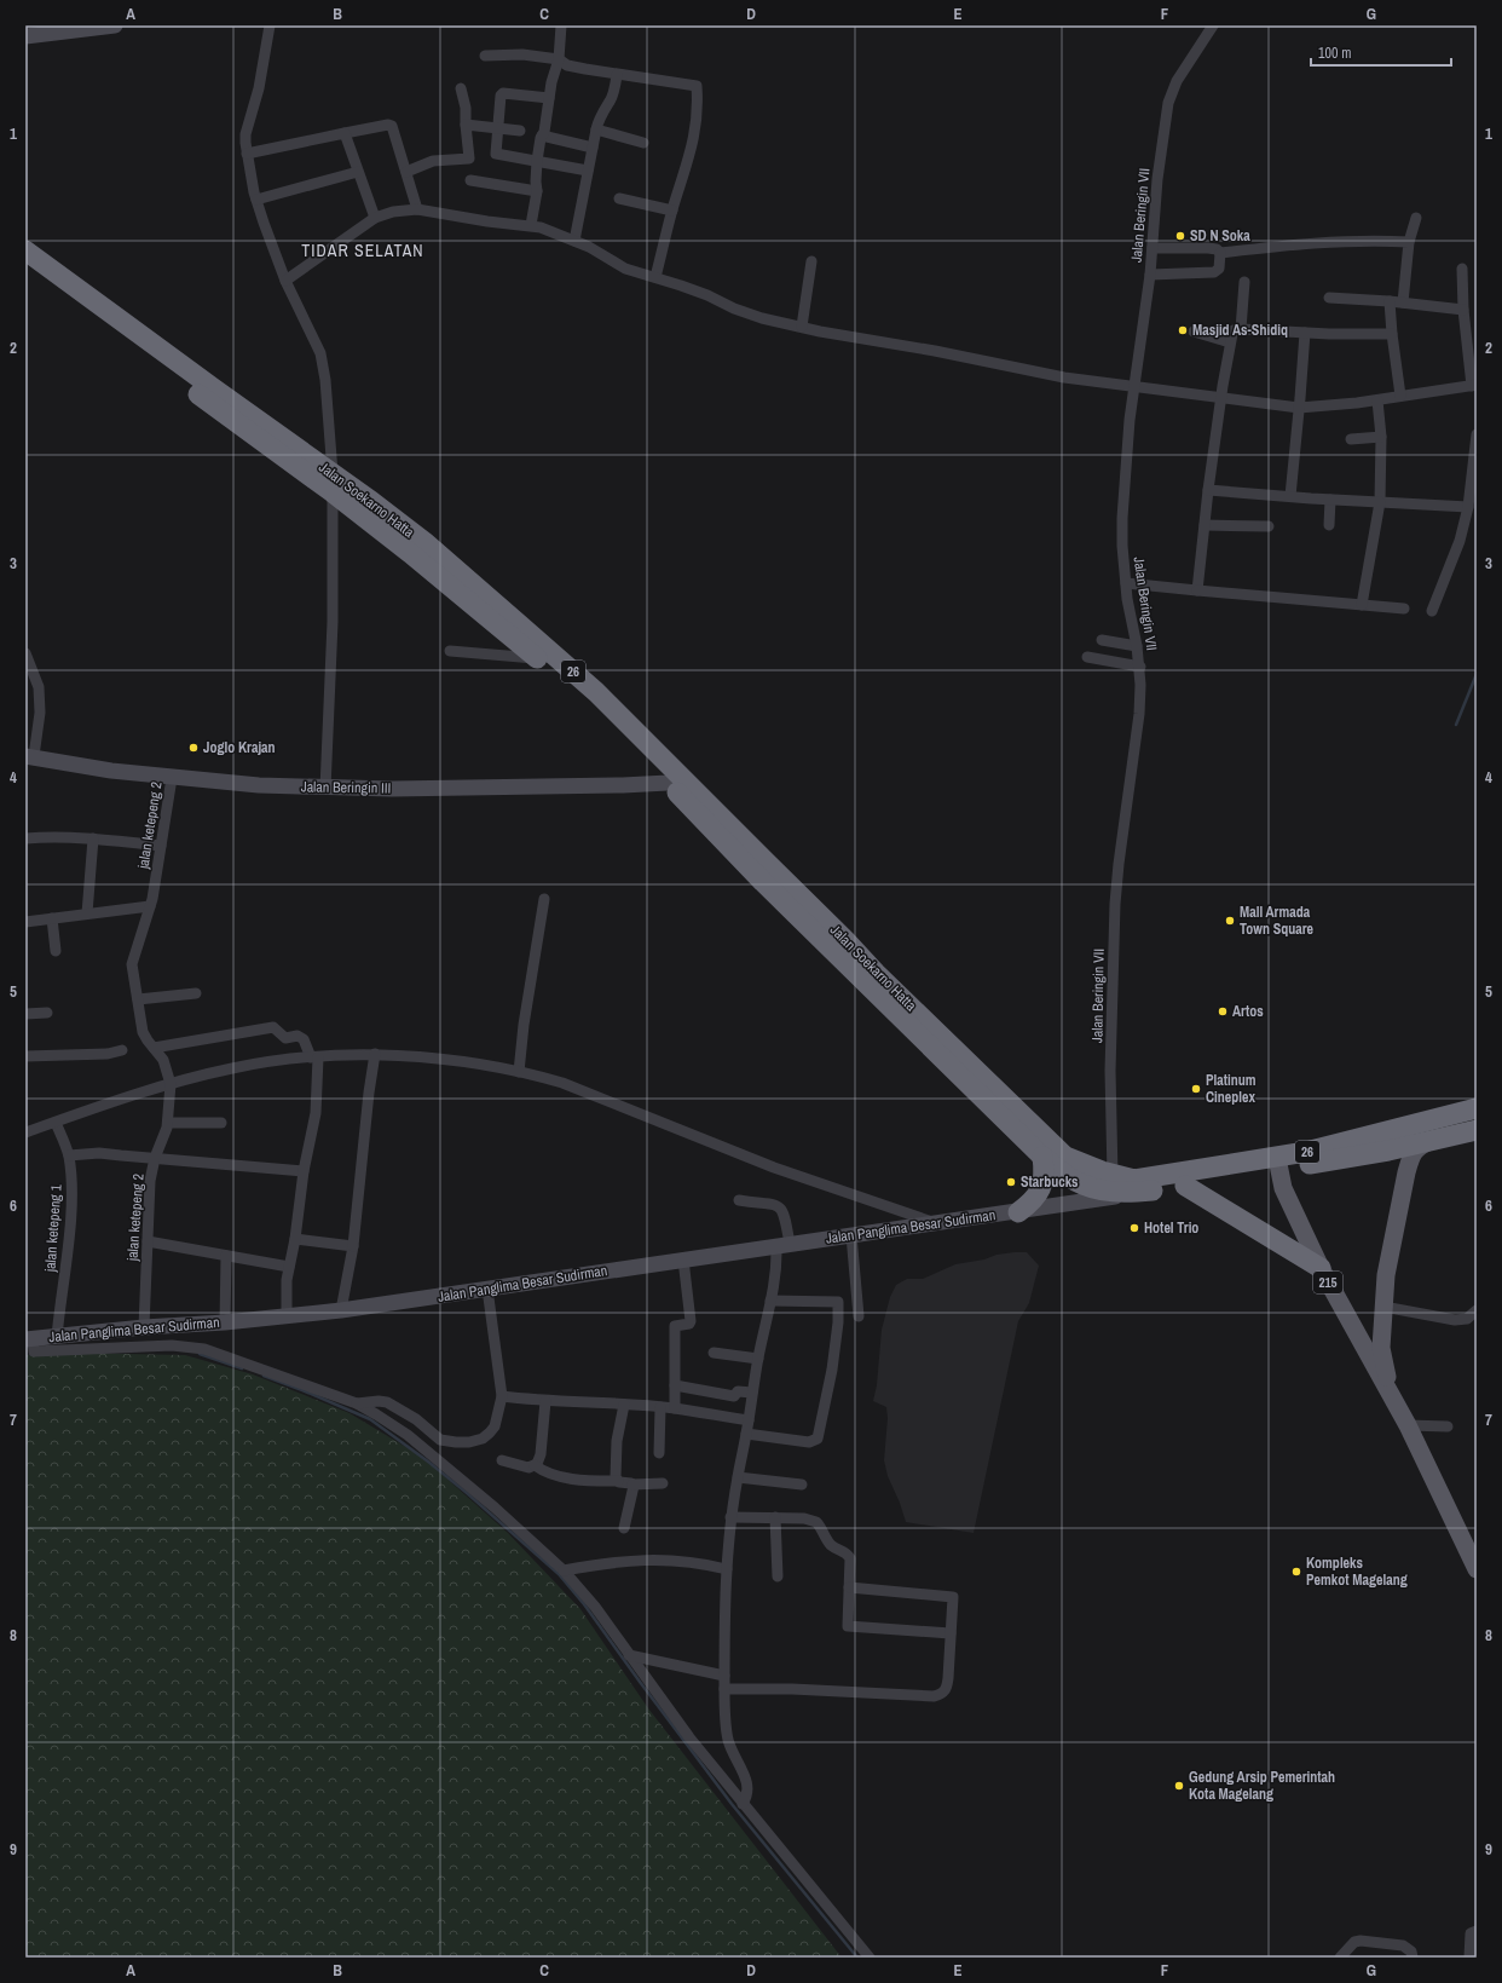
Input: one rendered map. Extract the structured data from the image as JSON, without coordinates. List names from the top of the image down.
{
  "streets": {
    "highway": ["Jalan Soekarno Hatta", "26", "215"],
    "main road": ["Jalan Beringin III", "Jalan Panglima Besar Sudirman"],
    "street": ["Jalan Beringin VII", "jalan ketepeng 2", "jalan ketepeng 1"]
  },
  "crossings": [
    ["Jalan Beringin VII", "26"],
    ["Jalan Beringin VII", "Jalan Panglima Besar Sudirman"],
    ["Jalan Soekarno Hatta", "26"],
    ["Jalan Soekarno Hatta", "Jalan Beringin III"],
    ["26", "Jalan Panglima Besar Sudirman"],
    ["26", "215"],
    ["Jalan Beringin III", "jalan ketepeng 2"],
    ["jalan ketepeng 2", "Jalan Panglima Besar Sudirman"],
    ["Jalan Panglima Besar Sudirman", "jalan ketepeng 1"]
  ],
  "districts": ["TIDAR SELATAN"],
  "places": [
    "SD N Soka",
    "Masjid As-Shidiq",
    "Joglo Krajan",
    "Mall Armada Town Square",
    "Artos",
    "Platinum Cineplex",
    "Starbucks",
    "Hotel Trio",
    "Kompleks Pemkot Magelang",
    "Gedung Arsip Pemerintah Kota Magelang"
  ],
  "scale_bar": "100 m",
  "grid": {
    "columns": [
      "A",
      "B",
      "C",
      "D",
      "E",
      "F",
      "G"
    ],
    "rows": [
      "1",
      "2",
      "3",
      "4",
      "5",
      "6",
      "7",
      "8",
      "9"
    ]
  }
}
